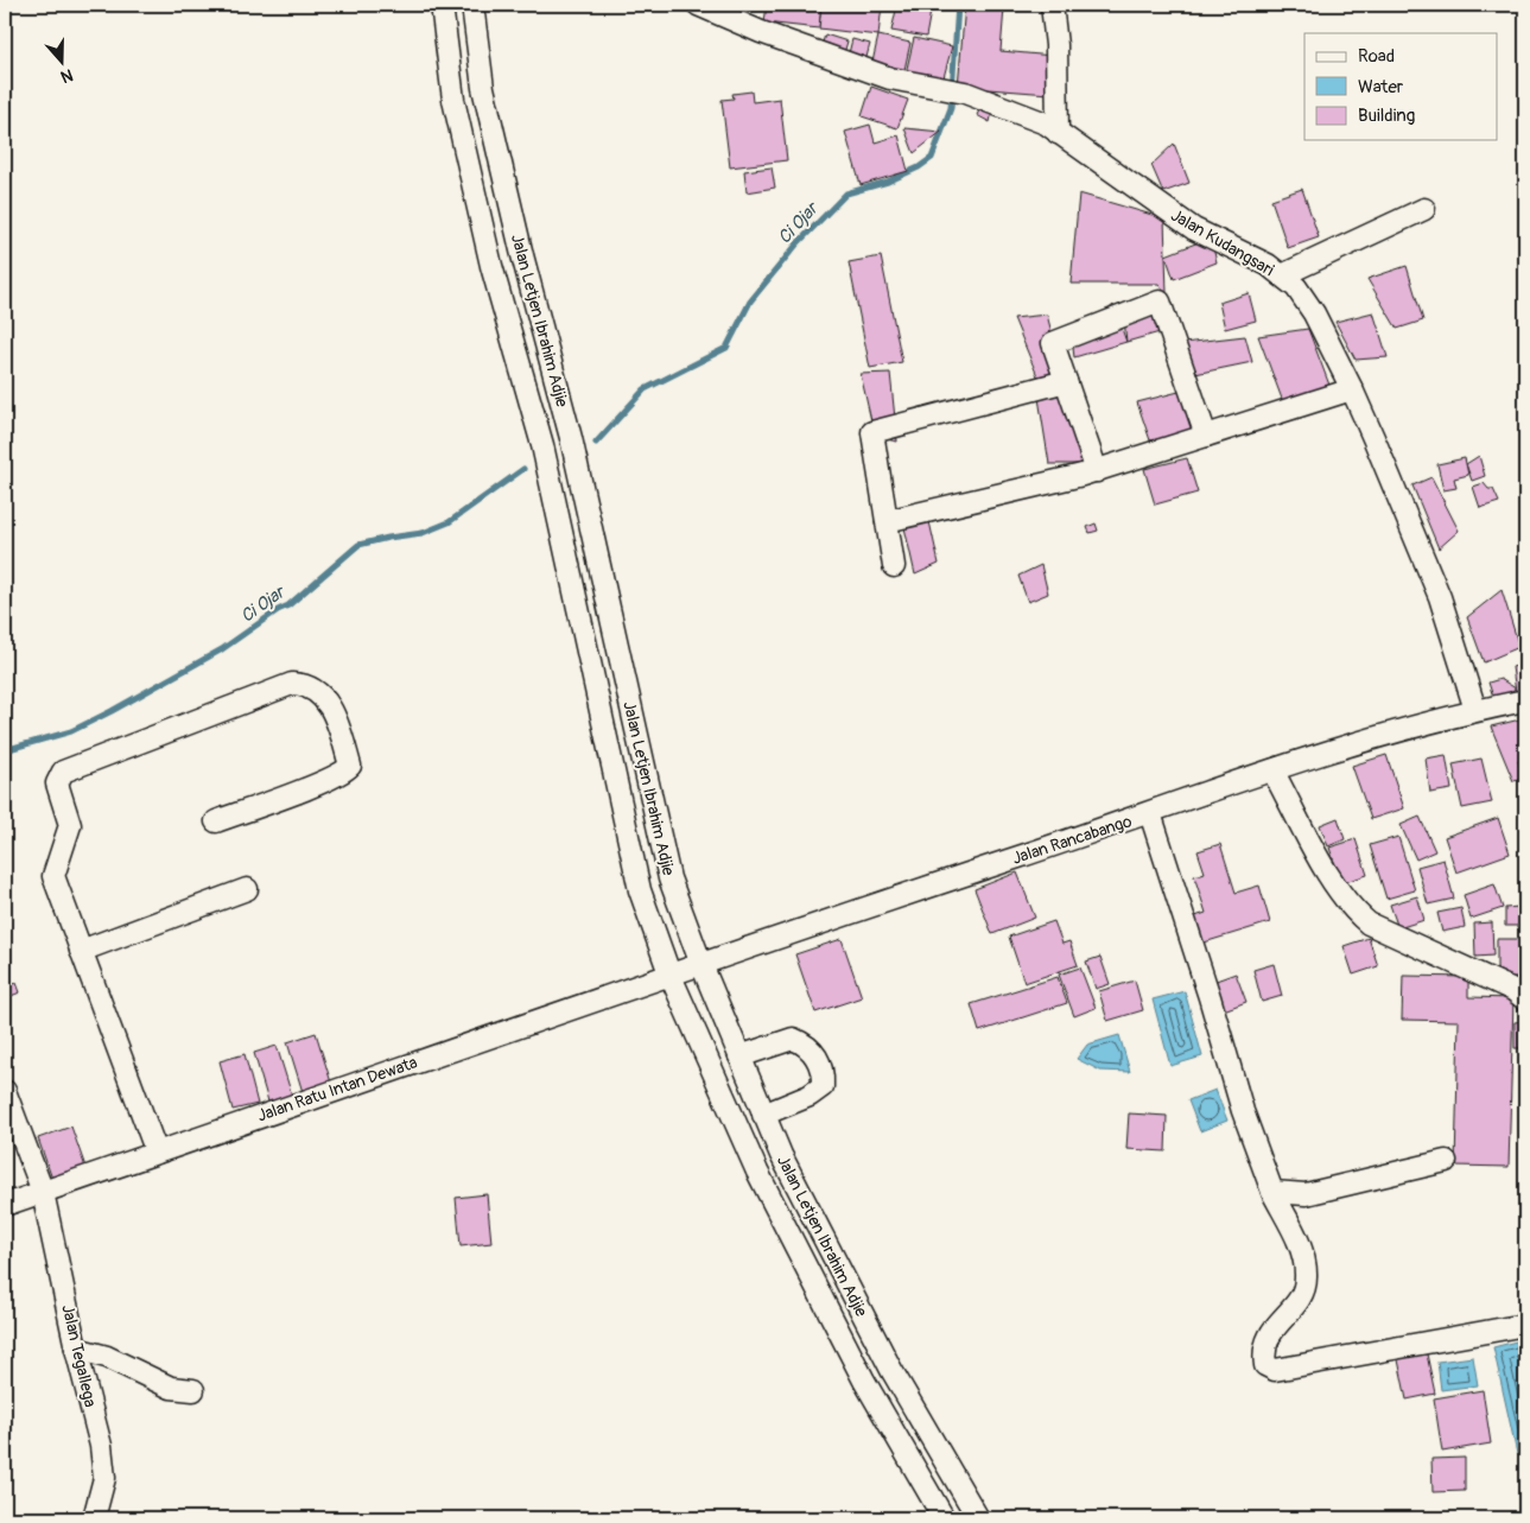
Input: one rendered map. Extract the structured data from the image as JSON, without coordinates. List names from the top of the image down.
{
  "streets": {
    "street": [
      "Jalan Kudangsari",
      "Jalan Letjen Ibrahim Adjie",
      "Jalan Rancabango",
      "Jalan Ratu Intan Dewata",
      "Jalan Tegallega"
    ]
  },
  "crossings": [
    ["Jalan Kudangsari", "Jalan Rancabango"],
    ["Jalan Letjen Ibrahim Adjie", "Jalan Rancabango"],
    ["Jalan Letjen Ibrahim Adjie", "Jalan Ratu Intan Dewata"],
    ["Jalan Rancabango", "Jalan Ratu Intan Dewata"],
    ["Jalan Ratu Intan Dewata", "Jalan Tegallega"]
  ],
  "water": ["Ci Ojar"],
  "legend": ["Road", "Water", "Building"],
  "north": "bottom"
}
